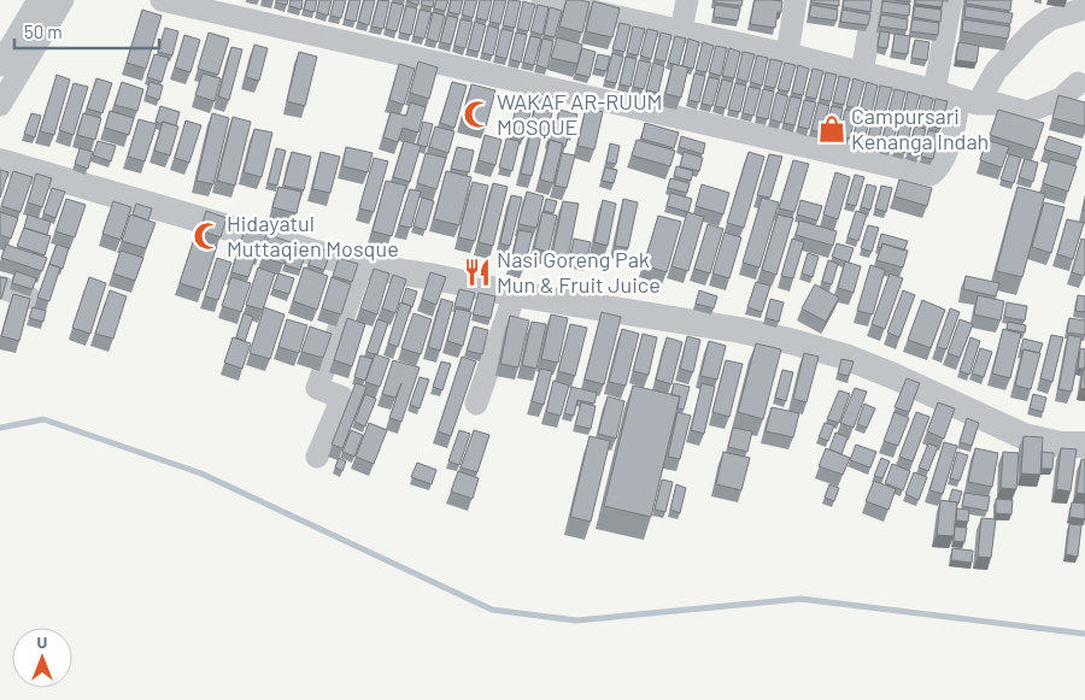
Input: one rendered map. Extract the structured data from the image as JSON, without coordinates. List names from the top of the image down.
{
  "places": {
    "mosque": ["WAKAF AR-RUUM MOSQUE", "Hidayatul Muttaqien Mosque"],
    "shop": ["Campursari Kenanga Indah"],
    "restaurant": ["Nasi Goreng Pak Mun & Fruit Juice"]
  },
  "scale_bar": "50 m",
  "north": "top"
}
